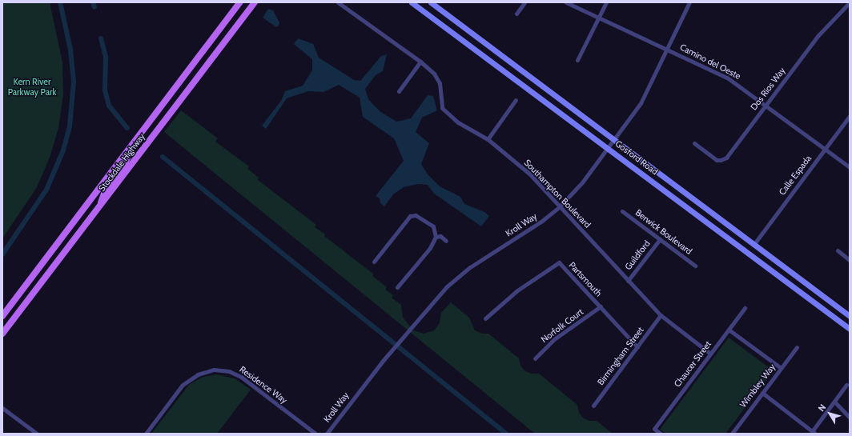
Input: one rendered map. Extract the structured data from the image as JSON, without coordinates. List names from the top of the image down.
{
  "streets": {
    "main road": ["Gosford Road", "Stockdale Highway"],
    "street": [
      "Camino del Oeste",
      "Dos Rios Way",
      "Calle Espada",
      "Southampton Boulevard",
      "Kroll Way",
      "Berwick Boulevard",
      "Guildford",
      "Partsmouth",
      "Norfolk Court",
      "Birmingham Street",
      "Chaucer Street",
      "Residence Way",
      "Wimbley Way"
    ]
  },
  "crossings": [
    ["Camino del Oeste", "Dos Rios Way"],
    ["Camino del Oeste", "Calle Espada"],
    ["Camino del Oeste", "Kroll Way"],
    ["Gosford Road", "Calle Espada"],
    ["Gosford Road", "Kroll Way"],
    ["Southampton Boulevard", "Kroll Way"],
    ["Southampton Boulevard", "Guildford"],
    ["Southampton Boulevard", "Birmingham Street"],
    ["Southampton Boulevard", "Chaucer Street"],
    ["Berwick Boulevard", "Guildford"],
    ["Partsmouth", "Norfolk Court"],
    ["Partsmouth", "Birmingham Street"]
  ],
  "parks": ["Kern River Parkway Park"],
  "north": "top left"
}
